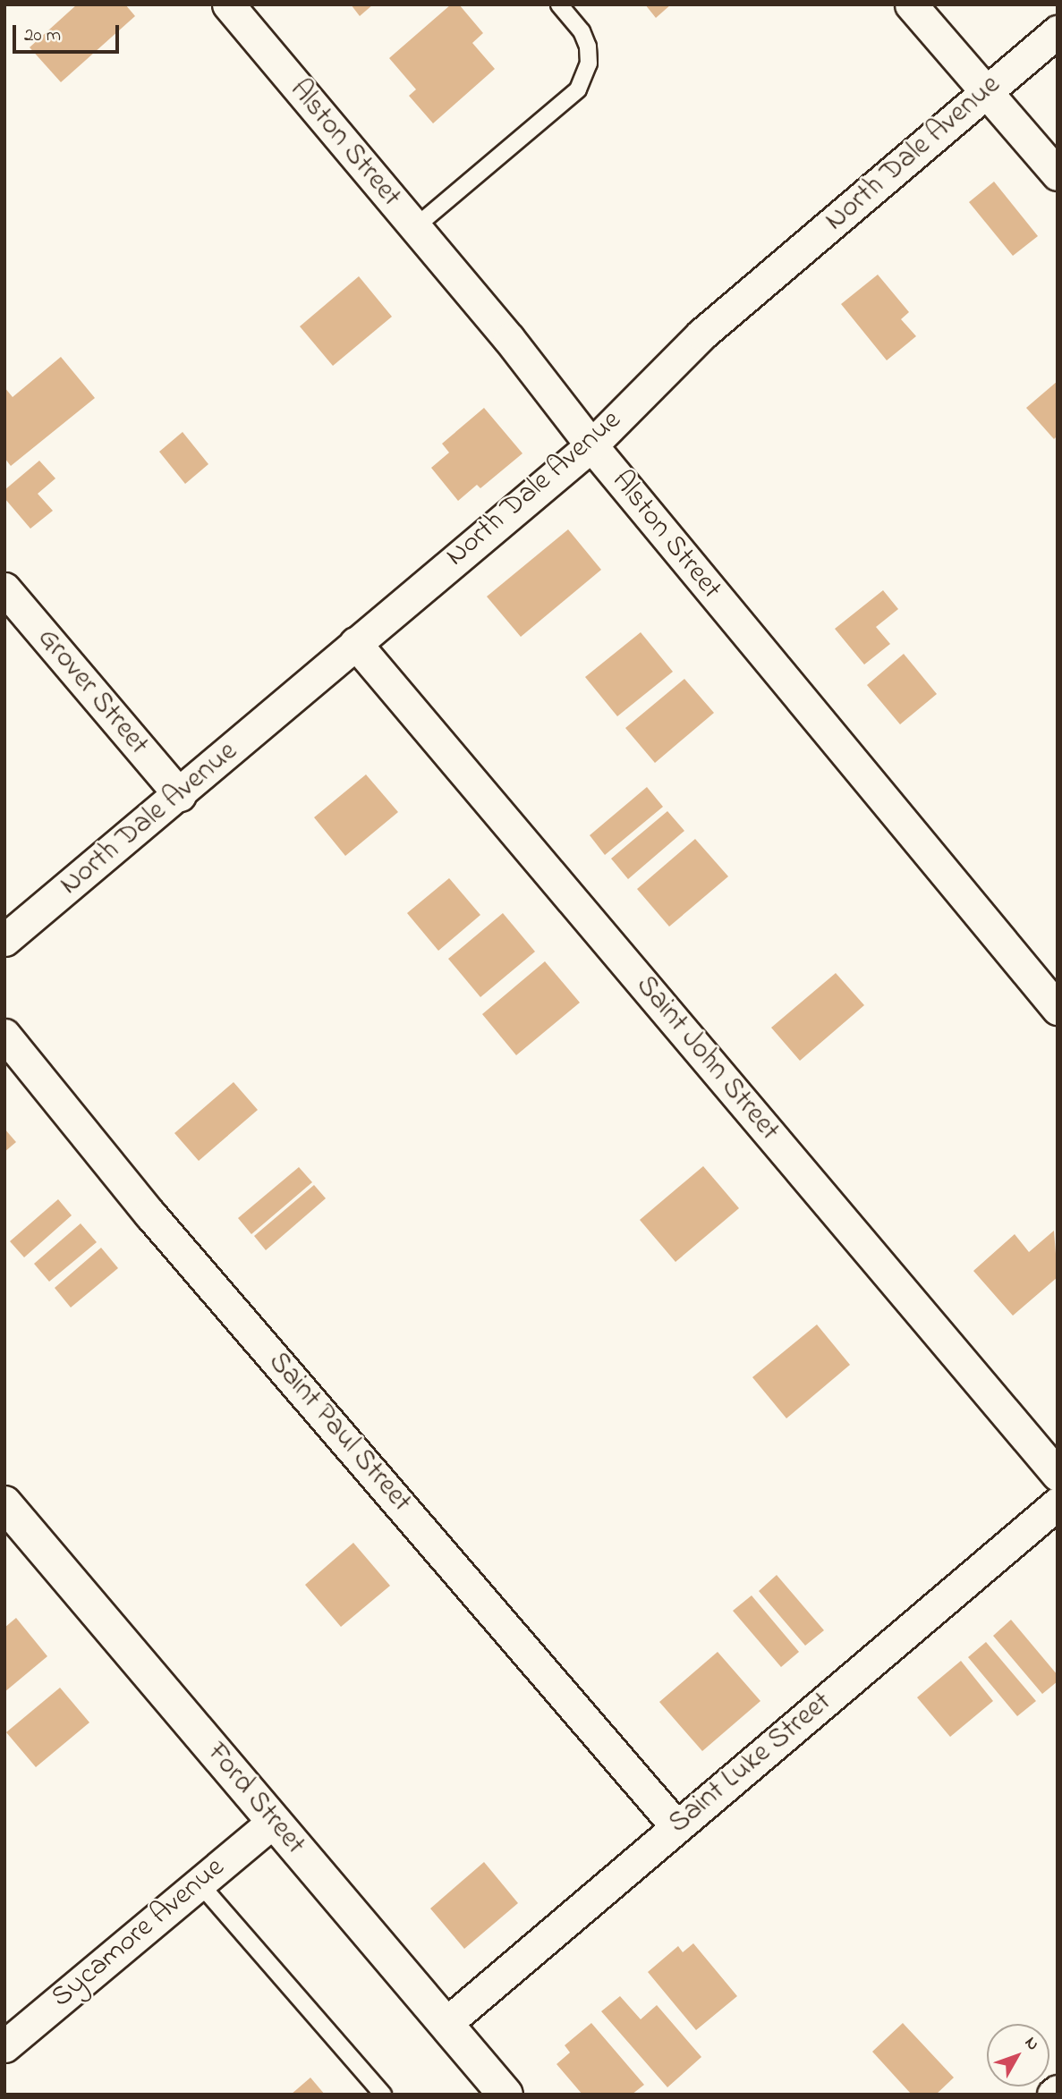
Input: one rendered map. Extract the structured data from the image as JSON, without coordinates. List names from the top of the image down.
{
  "streets": {
    "main road": ["Ford Street"],
    "street": [
      "Alston Street",
      "North Dale Avenue",
      "Grover Street",
      "Saint John Street",
      "Saint Paul Street",
      "Saint Luke Street",
      "Sycamore Avenue"
    ]
  },
  "crossings": [
    ["Alston Street", "North Dale Avenue"],
    ["North Dale Avenue", "Grover Street"],
    ["North Dale Avenue", "Saint John Street"],
    ["Saint Paul Street", "Saint Luke Street"],
    ["Saint Luke Street", "Ford Street"],
    ["Ford Street", "Sycamore Avenue"]
  ],
  "scale_bar": "20 m",
  "north": "top right"
}
